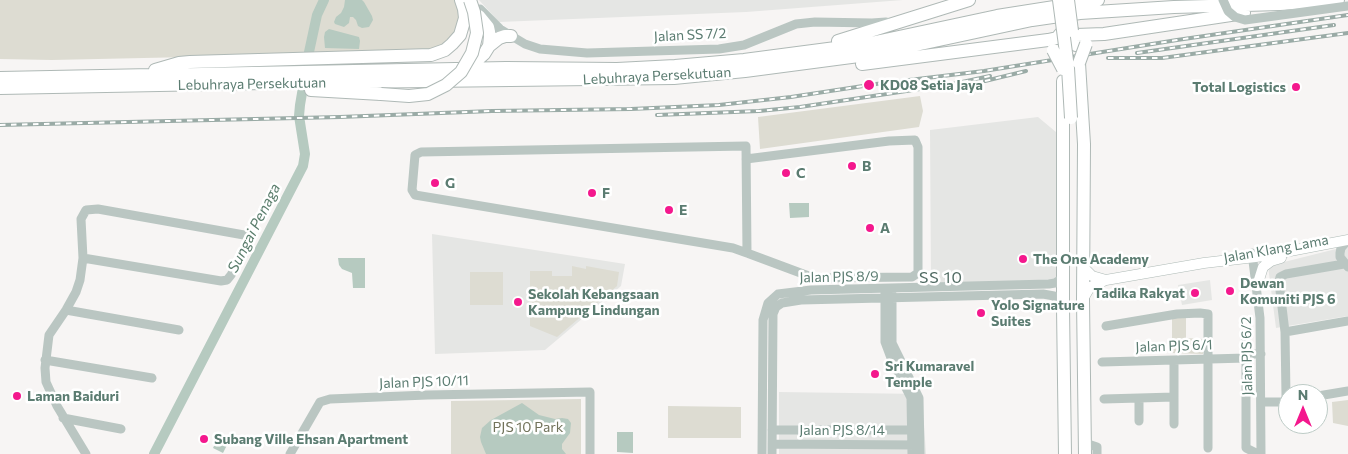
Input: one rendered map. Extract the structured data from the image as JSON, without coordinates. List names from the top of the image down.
{
  "streets": {
    "highway": ["Lebuhraya Persekutuan"],
    "main road": ["Jalan Klang Lama"],
    "street": [
      "Jalan SS 7/2",
      "Jalan PJS 8/9",
      "Jalan PJS 6/1",
      "Jalan PJS 6/2",
      "Jalan PJS 10/11",
      "Jalan PJS 8/14"
    ]
  },
  "crossings": [
    ["Jalan Klang Lama", "Jalan PJS 6/2"],
    ["Jalan PJS 6/1", "Jalan PJS 6/2"]
  ],
  "districts": ["SS 10"],
  "water": ["Sungai Penaga"],
  "parks": ["PJS 10 Park"],
  "places": [
    "KD08 Setia Jaya",
    "Total Logistics",
    "B",
    "C",
    "G",
    "F",
    "E",
    "A",
    "The One Academy",
    "Dewan Komuniti PJS 6",
    "Tadika Rakyat",
    "Sekolah Kebangsaan Kampung Lindungan",
    "Yolo Signature Suites",
    "Sri Kumaravel Temple",
    "Laman Baiduri",
    "Subang Ville Ehsan Apartment"
  ],
  "north": "top"
}
